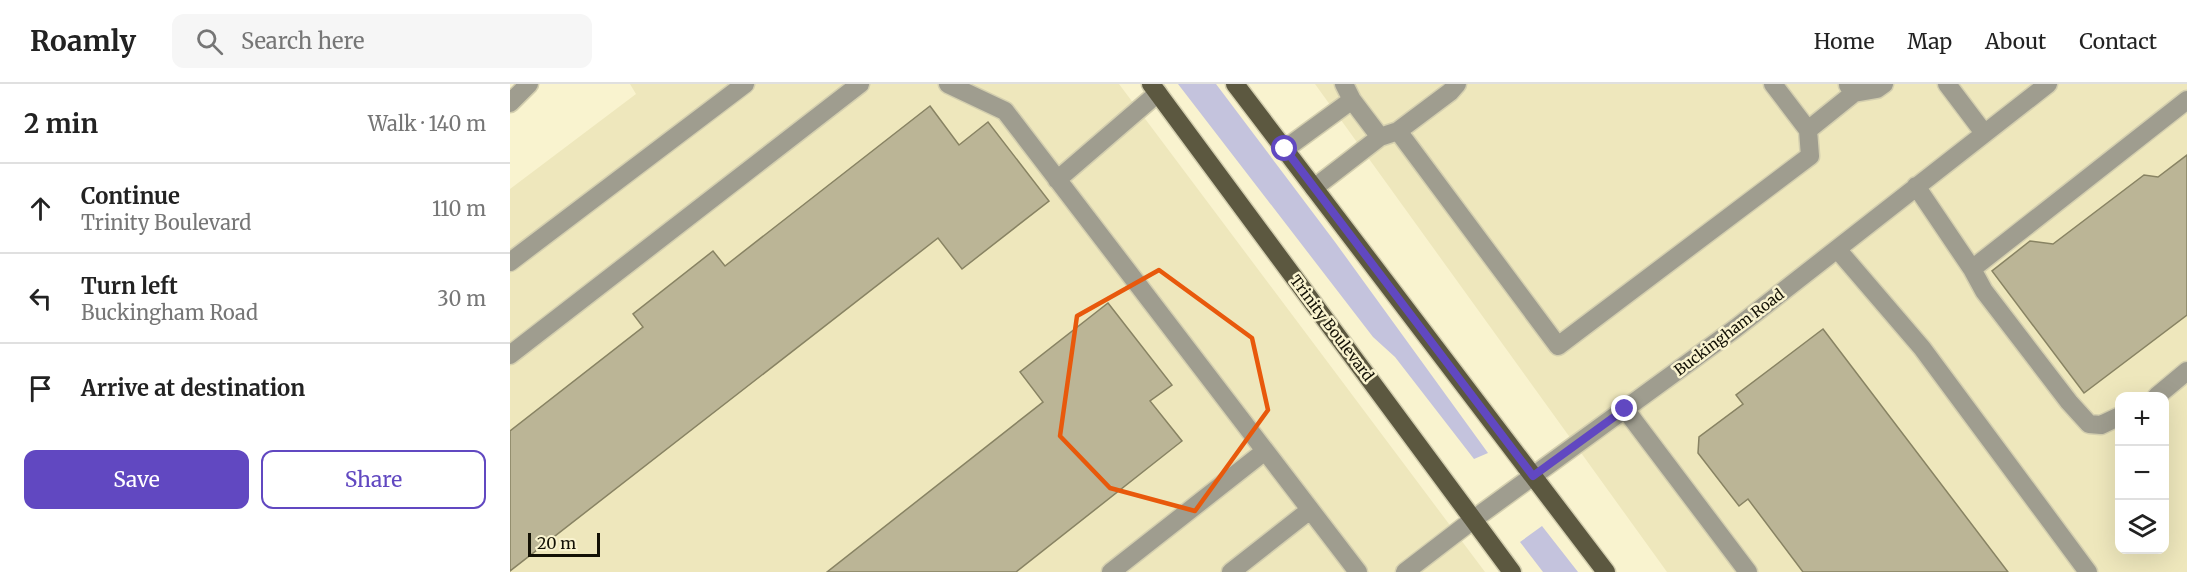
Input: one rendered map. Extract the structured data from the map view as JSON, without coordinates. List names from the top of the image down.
{
  "streets": {
    "main road": ["Trinity Boulevard"],
    "street": ["Buckingham Road"]
  },
  "crossings": [
    ["Trinity Boulevard", "Buckingham Road"]
  ],
  "scale_bar": "20 m",
  "page": {
    "header": "Roamly",
    "search": "Search here",
    "nav": [
      "Home",
      "Map",
      "About",
      "Contact"
    ],
    "heading": ["2 min", "Walk · 140 m"],
    "list": [
      ["Continue", "Trinity Boulevard", "110 m"],
      ["Turn left", "Buckingham Road", "30 m"],
      "Arrive at destination"
    ],
    "map_buttons": ["+", "−"],
    "buttons": ["Save", "Share"],
    "scale": "20 m"
  }
}
